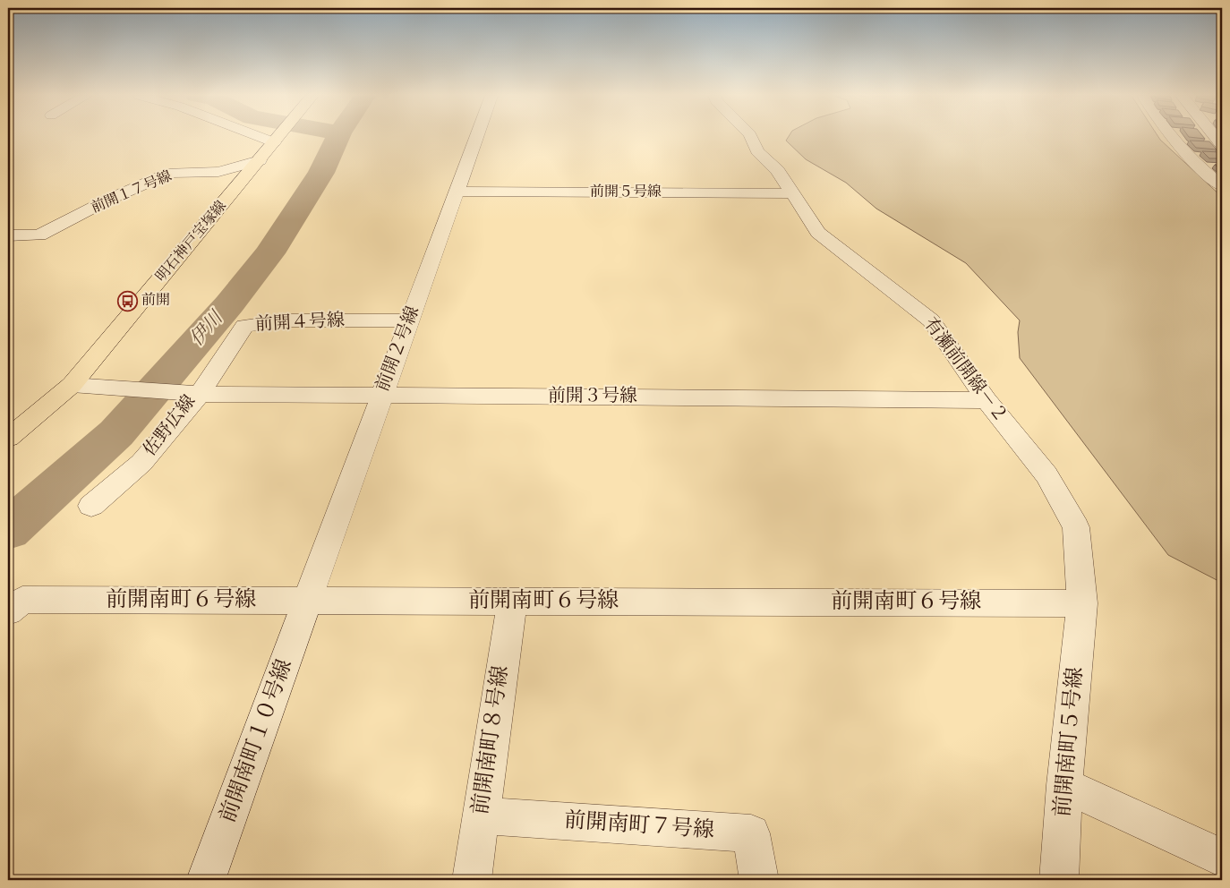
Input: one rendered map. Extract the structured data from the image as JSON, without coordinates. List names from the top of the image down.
{
  "streets": {
    "main road": ["明石神戸宝塚線"],
    "street": [
      "前開１７号線",
      "前開５号線",
      "前開４号線",
      "前開２号線",
      "有瀬前開線－２",
      "前開３号線",
      "佐野広線",
      "前開南町６号線",
      "前開南町８号線",
      "前開南町１０号線",
      "前開南町５号線",
      "前開南町７号線"
    ]
  },
  "crossings": [
    ["前開１７号線", "明石神戸宝塚線"],
    ["前開５号線", "前開２号線"],
    ["前開５号線", "有瀬前開線－２"],
    ["明石神戸宝塚線", "佐野広線"],
    ["前開４号線", "前開２号線"],
    ["前開４号線", "前開３号線"],
    ["前開４号線", "佐野広線"],
    ["前開２号線", "前開３号線"],
    ["前開２号線", "前開南町６号線"],
    ["前開２号線", "前開南町１０号線"],
    ["有瀬前開線－２", "前開３号線"],
    ["有瀬前開線－２", "前開南町６号線"],
    ["有瀬前開線－２", "前開南町５号線"],
    ["前開３号線", "佐野広線"],
    ["前開南町６号線", "前開南町８号線"],
    ["前開南町６号線", "前開南町１０号線"],
    ["前開南町６号線", "前開南町５号線"],
    ["前開南町８号線", "前開南町７号線"]
  ],
  "water": ["伊川"],
  "places": {
    "bus stop": ["前開"]
  }
}
